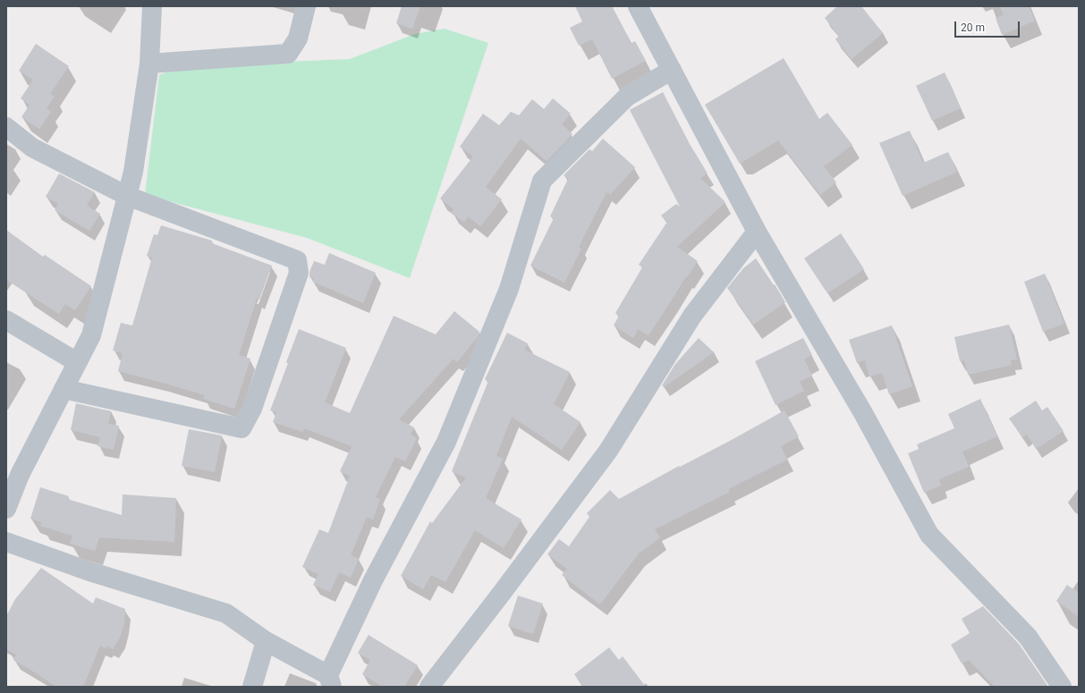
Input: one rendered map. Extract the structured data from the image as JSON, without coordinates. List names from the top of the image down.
{
  "scale_bar": "20 m"
}
